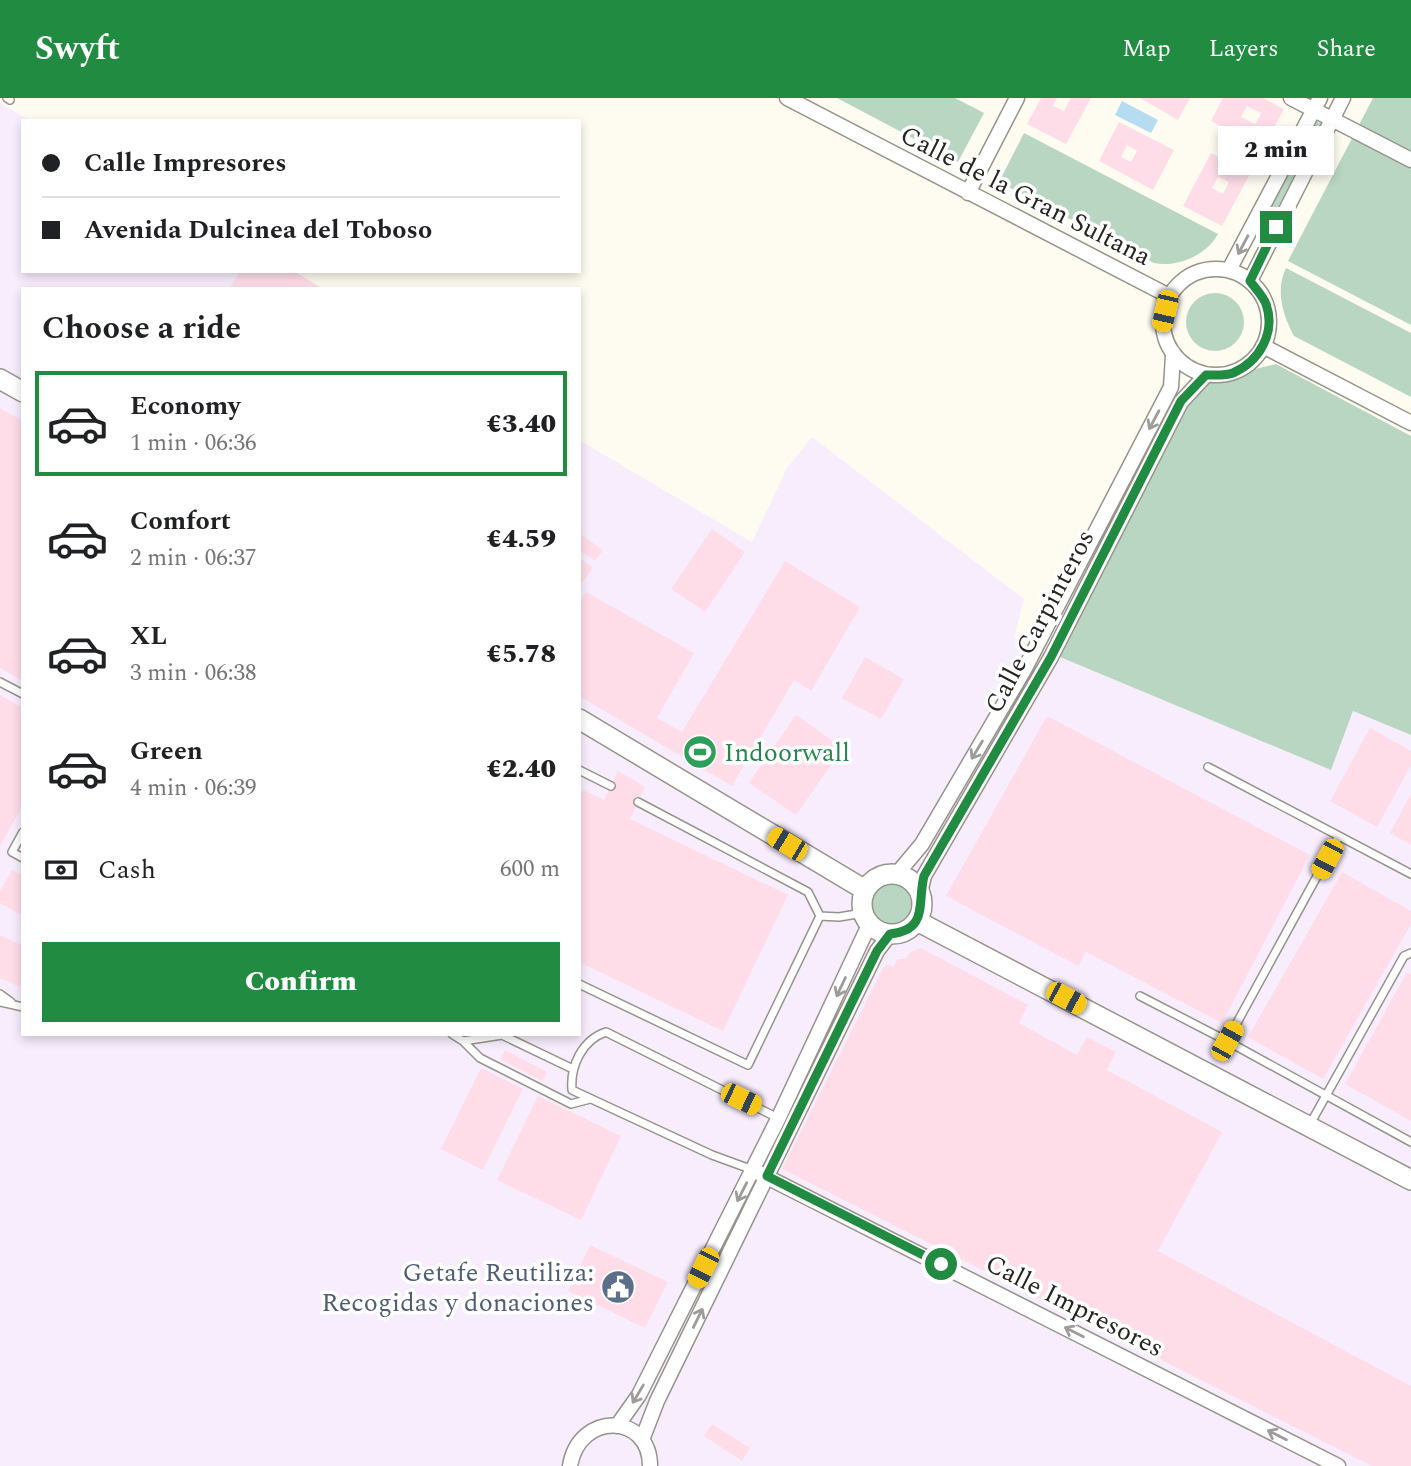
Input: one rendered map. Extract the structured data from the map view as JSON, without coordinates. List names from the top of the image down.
{
  "streets": {
    "street": ["Calle de la Gran Sultana", "Calle Carpinteros", "Calle Impresores"]
  },
  "crossings": [
    ["Calle de la Gran Sultana", "Calle Carpinteros"]
  ],
  "one_way": ["Calle Impresores"],
  "places": {
    "sports": ["Indoorwall"],
    "public building": ["Getafe Reutiliza: Recogidas y donaciones"]
  },
  "page": {
    "header": "Swyft",
    "nav": ["Map", "Layers", "Share"],
    "banner": ["Calle Impresores", "Avenida Dulcinea del Toboso"],
    "bubble": "2 min",
    "heading": "Choose a ride",
    "list": [
      {
        "name": "Economy",
        "note": "1 min · 06:36",
        "value": "€3.40"
      },
      {
        "name": "Comfort",
        "note": "2 min · 06:37",
        "value": "€4.59"
      },
      {
        "name": "XL",
        "note": "3 min · 06:38",
        "value": "€5.78"
      },
      {
        "name": "Green",
        "note": "4 min · 06:39",
        "value": "€2.40"
      }
    ],
    "pay": ["Cash", "600 m"],
    "buttons": "Confirm"
  }
}
